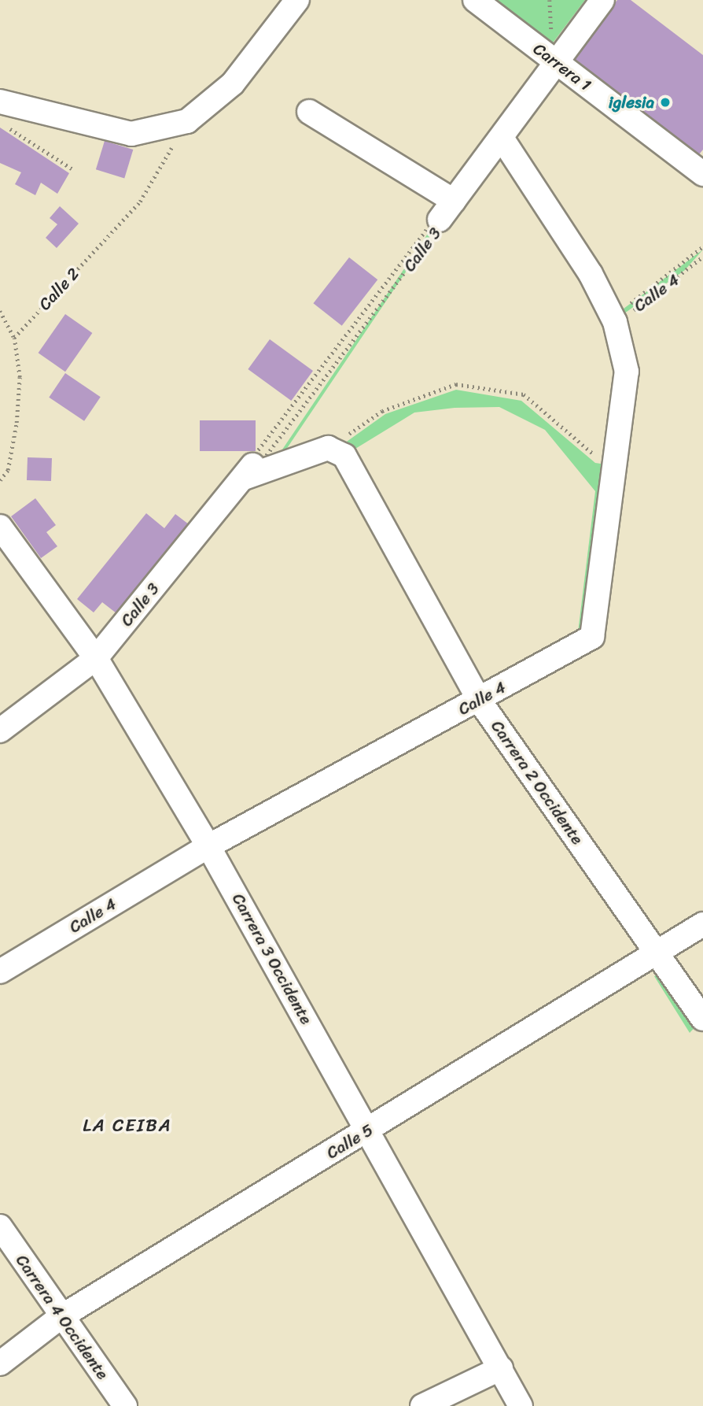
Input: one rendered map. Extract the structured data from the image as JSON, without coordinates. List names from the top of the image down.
{
  "streets": {
    "street": [
      "Carrera 1",
      "Calle 3",
      "Calle 4",
      "Carrera 2 Occidente",
      "Carrera 3 Occidente",
      "Calle 5",
      "Carrera 4 Occidente"
    ],
    "path": ["Calle 2"]
  },
  "crossings": [
    ["Carrera 1", "Calle 3"],
    ["Calle 3", "Carrera 3 Occidente"],
    ["Calle 4", "Carrera 2 Occidente"],
    ["Calle 4", "Carrera 3 Occidente"],
    ["Carrera 2 Occidente", "Calle 5"],
    ["Carrera 3 Occidente", "Calle 5"],
    ["Calle 5", "Carrera 4 Occidente"]
  ],
  "districts": ["LA CEIBA"],
  "places": ["iglesia"]
}
